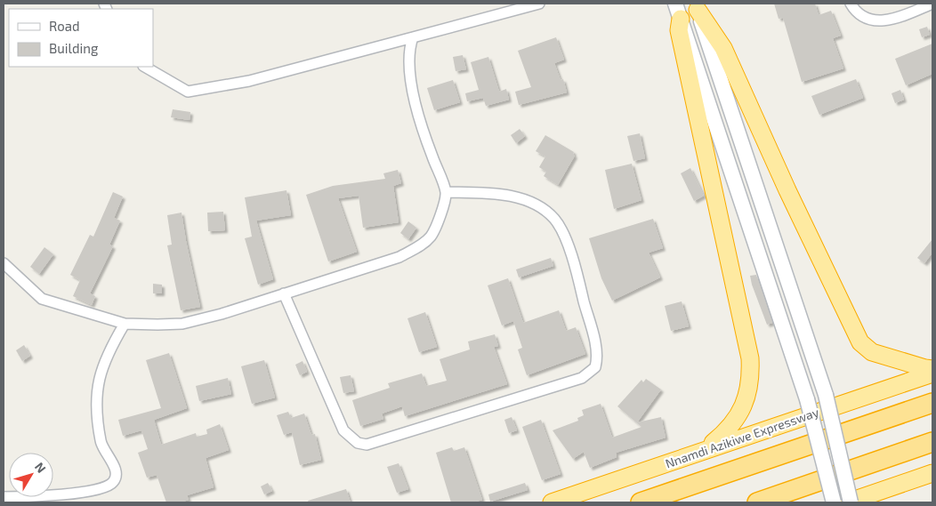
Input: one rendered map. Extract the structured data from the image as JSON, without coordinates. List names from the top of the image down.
{
  "streets": {
    "highway": ["Nnamdi Azikiwe Expressway"]
  },
  "legend": ["Road", "Building"],
  "north": "top right"
}
